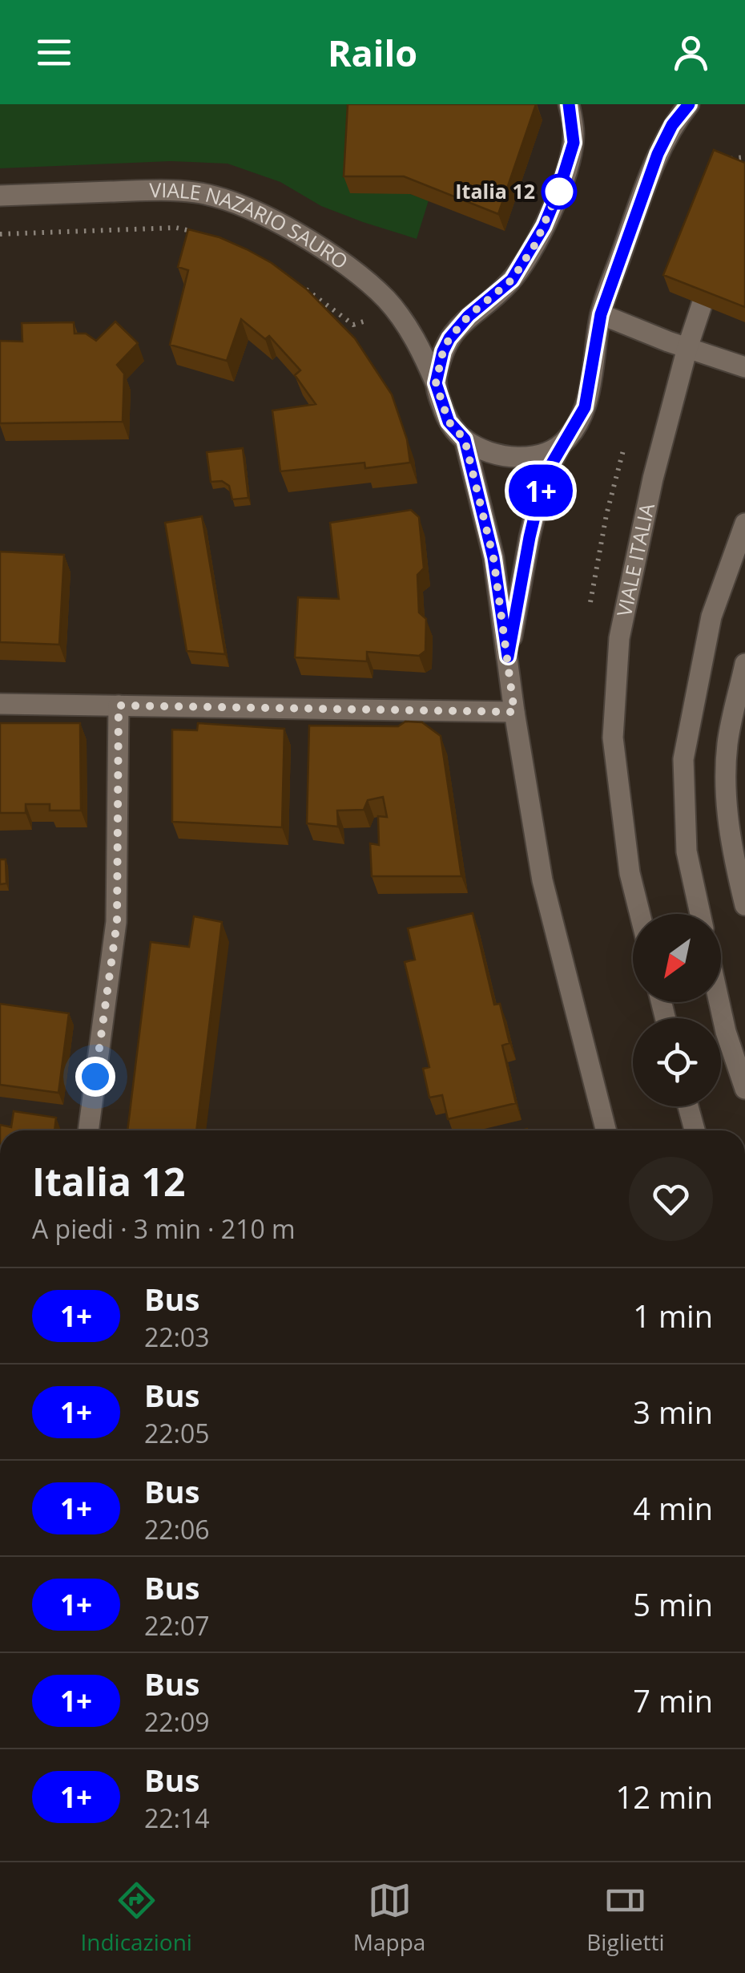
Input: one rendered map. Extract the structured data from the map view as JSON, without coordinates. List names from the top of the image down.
{
  "streets": {
    "main road": ["VIALE NAZARIO SAURO", "VIALE ITALIA"]
  },
  "places": ["Italia 12"],
  "lines": ["bus line 1+"],
  "north": "bottom left",
  "page": {
    "header": "Railo",
    "on_map": "1+",
    "heading": ["Italia 12", "A piedi · 3 min · 210 m"],
    "list": [
      {
        "mark": "1+",
        "name": "Bus",
        "note": "22:03",
        "value": "1 min"
      },
      {
        "mark": "1+",
        "name": "Bus",
        "note": "22:05",
        "value": "3 min"
      },
      {
        "mark": "1+",
        "name": "Bus",
        "note": "22:06",
        "value": "4 min"
      },
      {
        "mark": "1+",
        "name": "Bus",
        "note": "22:07",
        "value": "5 min"
      },
      {
        "mark": "1+",
        "name": "Bus",
        "note": "22:09",
        "value": "7 min"
      },
      {
        "mark": "1+",
        "name": "Bus",
        "note": "22:14",
        "value": "12 min"
      }
    ],
    "tabs": ["Indicazioni", "Mappa", "Biglietti"]
  }
}
